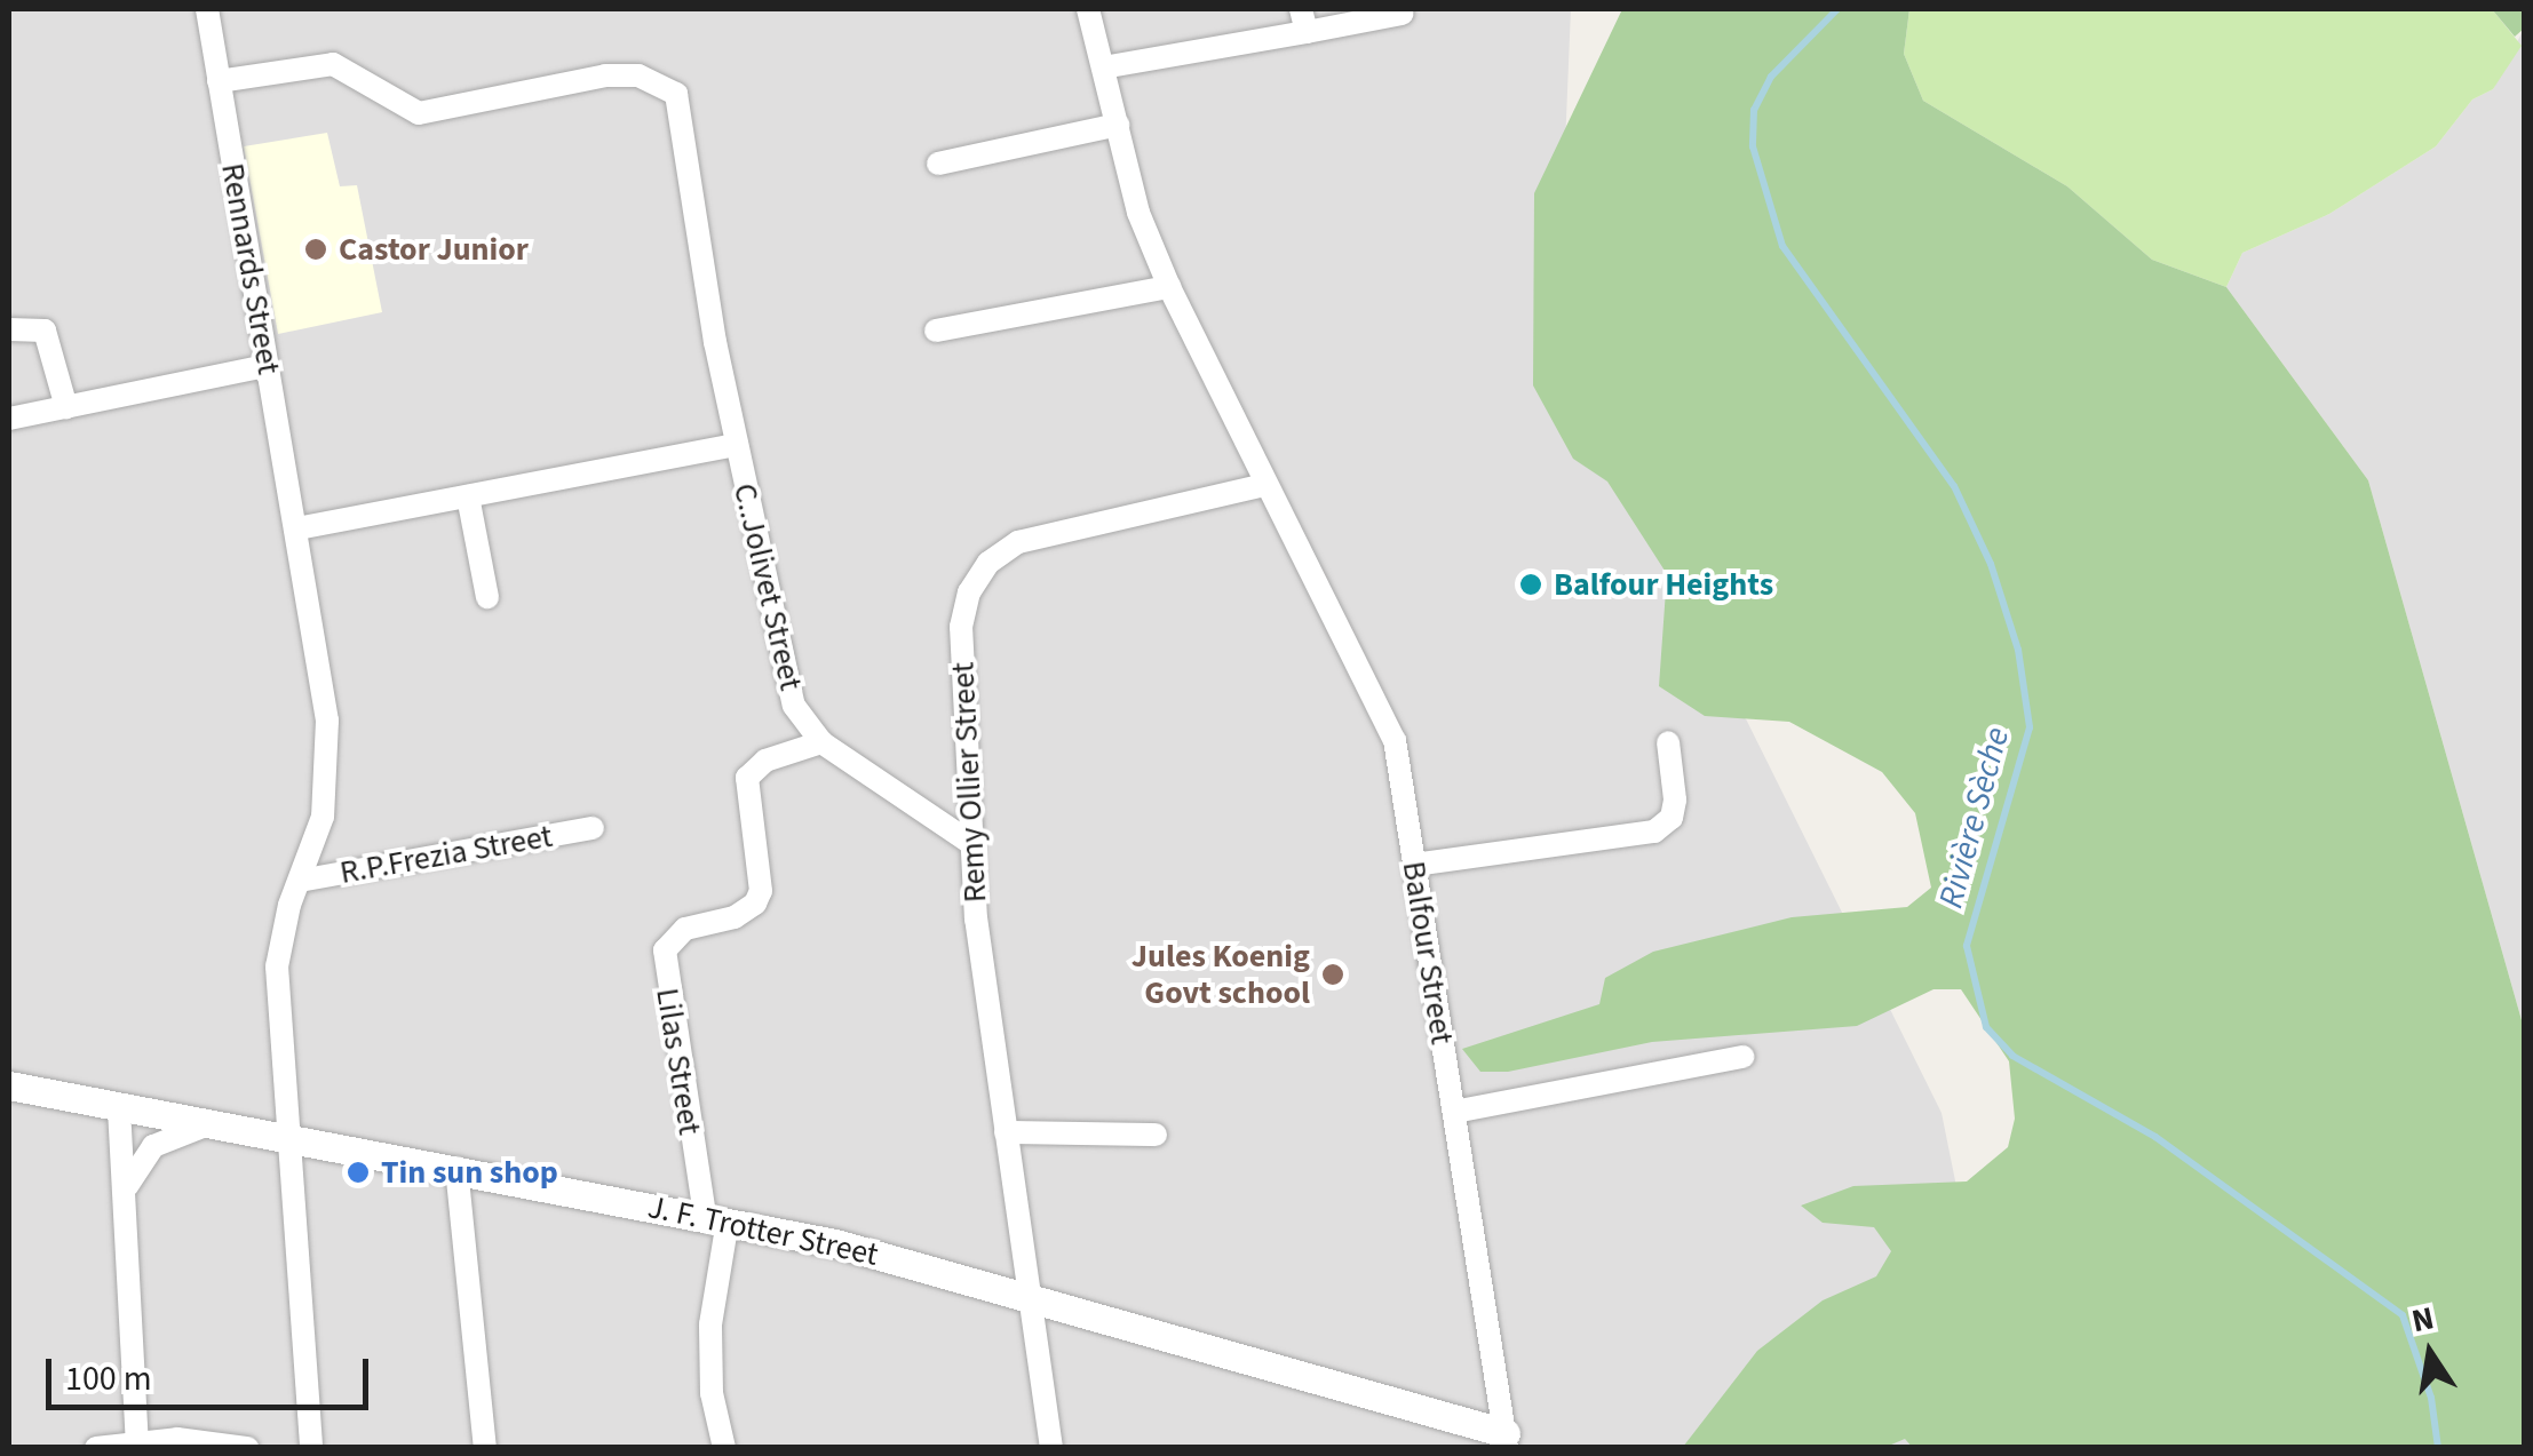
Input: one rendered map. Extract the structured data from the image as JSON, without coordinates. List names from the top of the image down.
{
  "streets": {
    "street": [
      "Rennards Street",
      "C..Jolivet Street",
      "Remy Ollier Street",
      "R.P.Frezia Street",
      "Balfour Street",
      "Lilas Street",
      "J. F. Trotter Street"
    ]
  },
  "crossings": [
    ["Rennards Street", "C..Jolivet Street"],
    ["Rennards Street", "R.P.Frezia Street"],
    ["Rennards Street", "J. F. Trotter Street"],
    ["C..Jolivet Street", "Remy Ollier Street"],
    ["C..Jolivet Street", "Lilas Street"],
    ["Remy Ollier Street", "Balfour Street"],
    ["Remy Ollier Street", "J. F. Trotter Street"],
    ["Balfour Street", "J. F. Trotter Street"],
    ["Lilas Street", "J. F. Trotter Street"]
  ],
  "water": ["Rivière Sèche"],
  "places": [
    "Castor Junior",
    "Balfour Heights",
    "Jules Koenig Govt school",
    "Tin sun shop"
  ],
  "scale_bar": "100 m",
  "north": "top"
}
